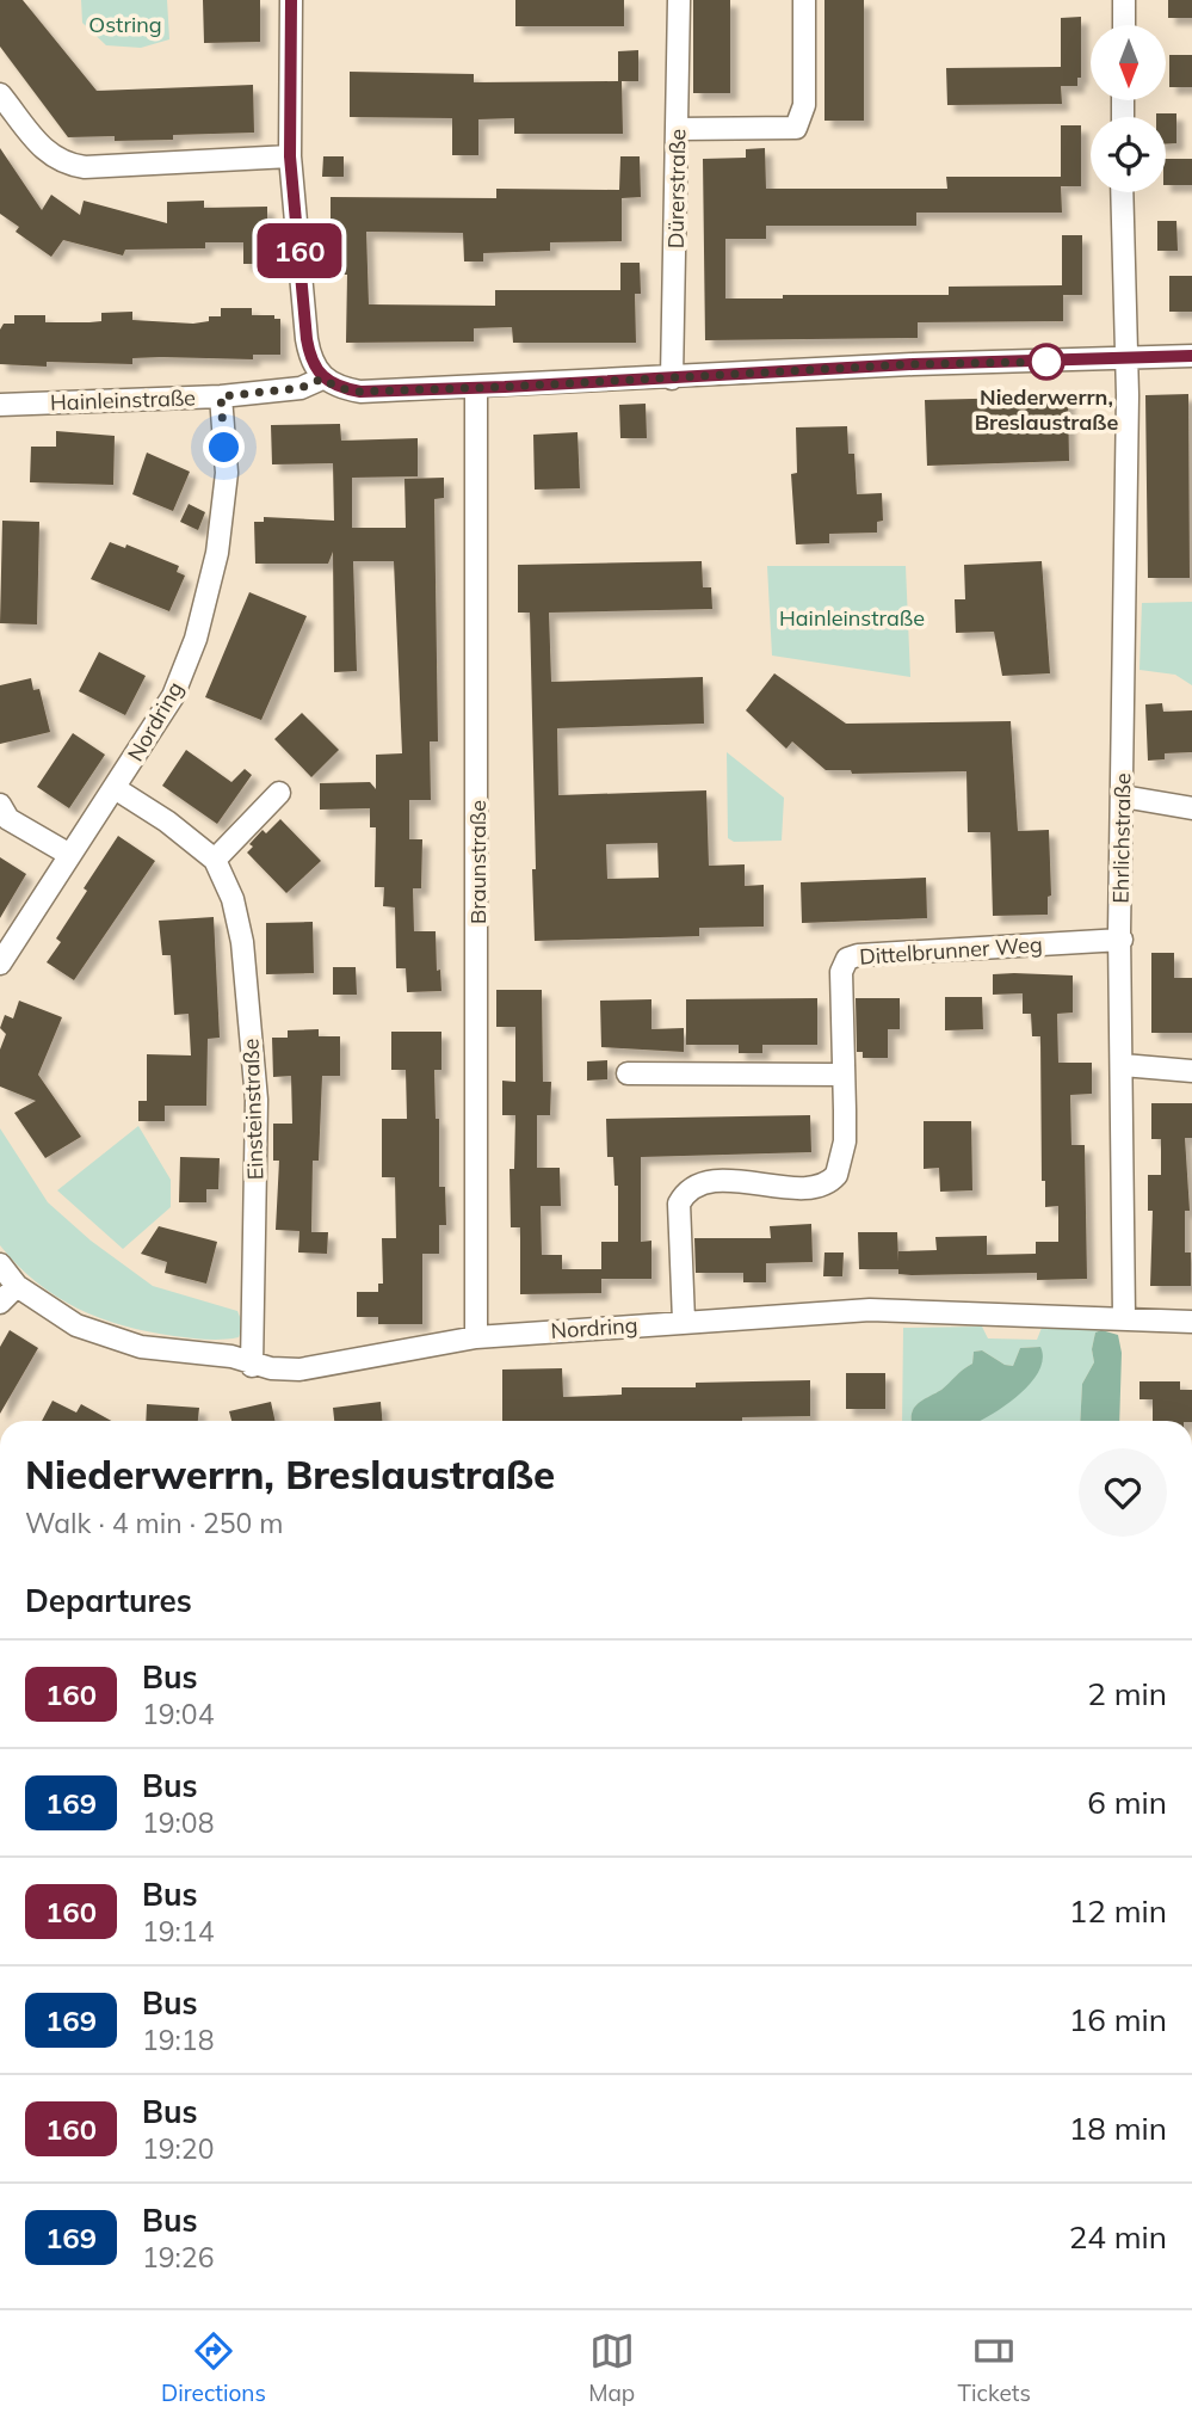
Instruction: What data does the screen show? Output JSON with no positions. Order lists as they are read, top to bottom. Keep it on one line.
{"streets":{"street":["Dürerstraße","Hainleinstraße","Nordring","Ehrlichstraße","Braunstraße","Dittelbrunner Weg","Einsteinstraße"]},"crossings":[["Hainleinstraße","Nordring"],["Nordring","Ehrlichstraße"],["Nordring","Braunstraße"],["Nordring","Dittelbrunner Weg"],["Nordring","Einsteinstraße"],["Ehrlichstraße","Dittelbrunner Weg"]],"parks":["Ostring","Hainleinstraße"],"places":["Niederwerrn, Breslaustraße"],"lines":["bus line 160"],"north":"bottom","page":{"on_map":"160","heading":[["Niederwerrn, Breslaustraße","Walk · 4 min · 250 m"],"Departures"],"list":[{"mark":"160","name":"Bus","note":"19:04","value":"2 min"},{"mark":"169","name":"Bus","note":"19:08","value":"6 min"},{"mark":"160","name":"Bus","note":"19:14","value":"12 min"},{"mark":"169","name":"Bus","note":"19:18","value":"16 min"},{"mark":"160","name":"Bus","note":"19:20","value":"18 min"},{"mark":"169","name":"Bus","note":"19:26","value":"24 min"}],"tabs":["Directions","Map","Tickets"]}}
